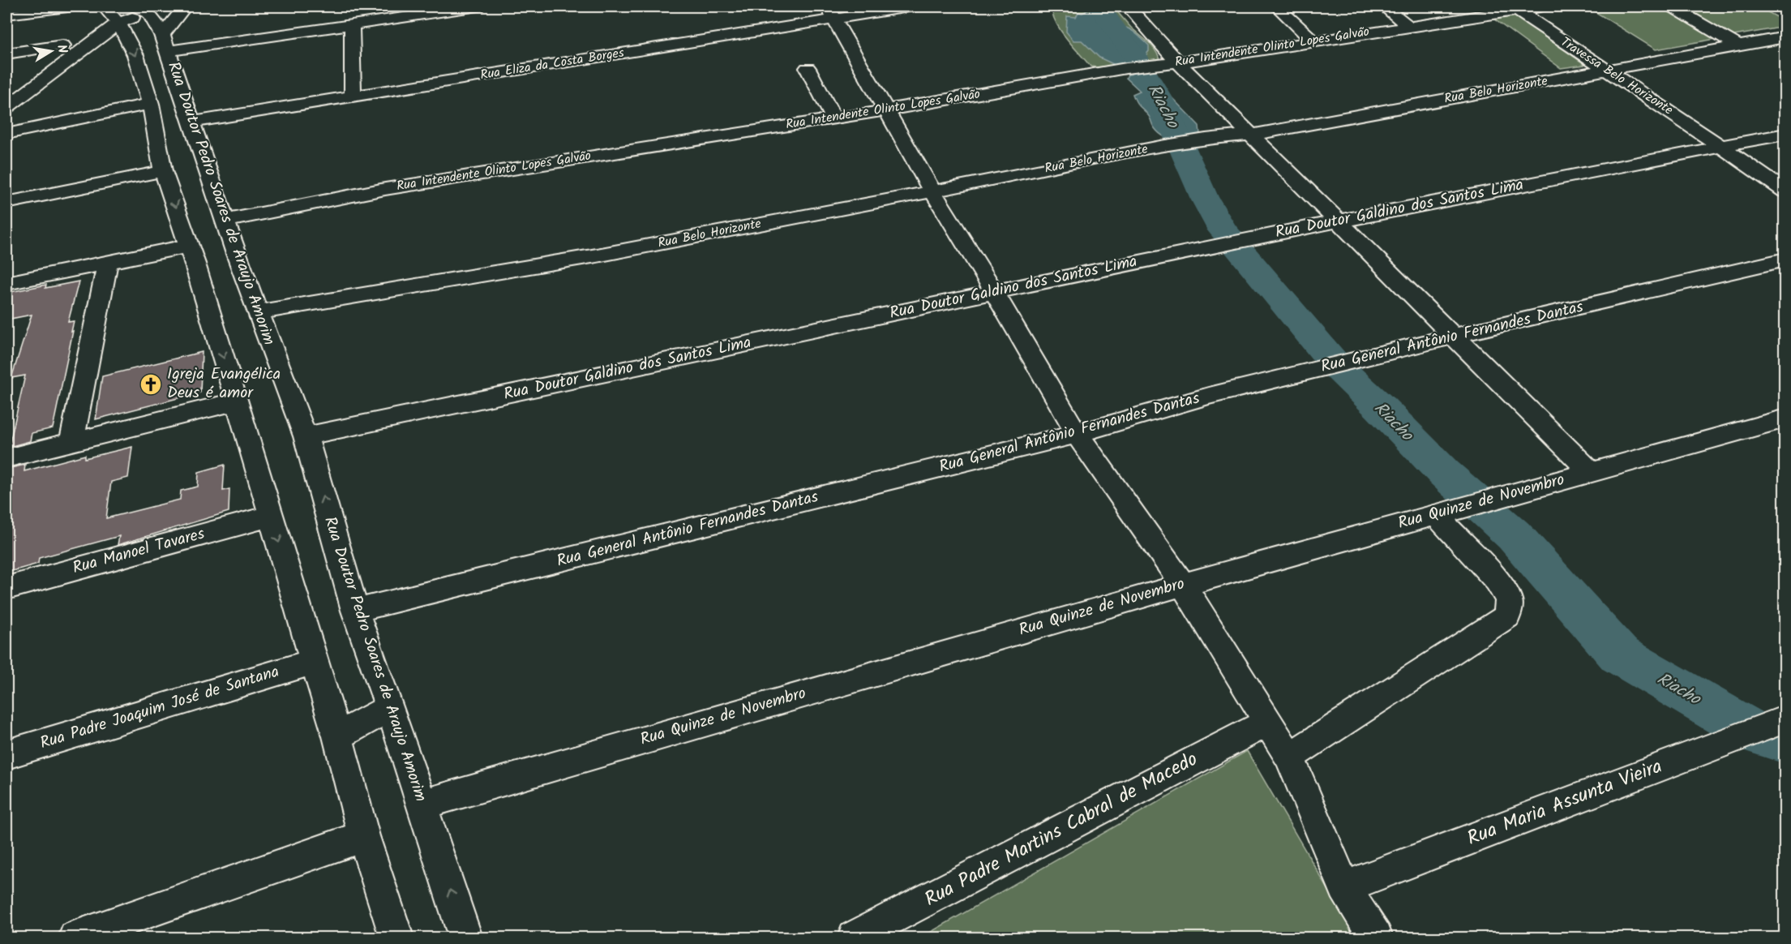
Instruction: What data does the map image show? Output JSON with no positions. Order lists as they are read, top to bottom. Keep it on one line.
{"streets":{"street":["Rua Intendente Olinto Lopes Galvão","Rua Eliza da Costa Borges","Travessa Belo Horizonte","Rua Belo Horizonte","Rua Doutor Pedro Soares de Araujo Amorim","Rua Doutor Galdino dos Santos Lima","Rua General Antônio Fernandes Dantas","Rua Quinze de Novembro","Rua Manoel Tavares","Rua Padre Joaquim José de Santana","Rua Maria Assunta Vieira","Rua Padre Martins Cabral de Macedo"]},"crossings":[["Rua Intendente Olinto Lopes Galvão","Travessa Belo Horizonte"],["Rua Intendente Olinto Lopes Galvão","Rua Doutor Pedro Soares de Araujo Amorim"],["Rua Eliza da Costa Borges","Rua Doutor Pedro Soares de Araujo Amorim"],["Travessa Belo Horizonte","Rua Belo Horizonte"],["Travessa Belo Horizonte","Rua Doutor Galdino dos Santos Lima"],["Rua Belo Horizonte","Rua Doutor Pedro Soares de Araujo Amorim"],["Rua Doutor Pedro Soares de Araujo Amorim","Rua Doutor Galdino dos Santos Lima"],["Rua Doutor Pedro Soares de Araujo Amorim","Rua General Antônio Fernandes Dantas"],["Rua Doutor Pedro Soares de Araujo Amorim","Rua Quinze de Novembro"],["Rua Doutor Pedro Soares de Araujo Amorim","Rua Manoel Tavares"],["Rua Doutor Pedro Soares de Araujo Amorim","Rua Padre Joaquim José de Santana"]],"water":["Riacho"],"places":{"church":["Igreja Evangélica Deus é amor"]},"north":"right"}
